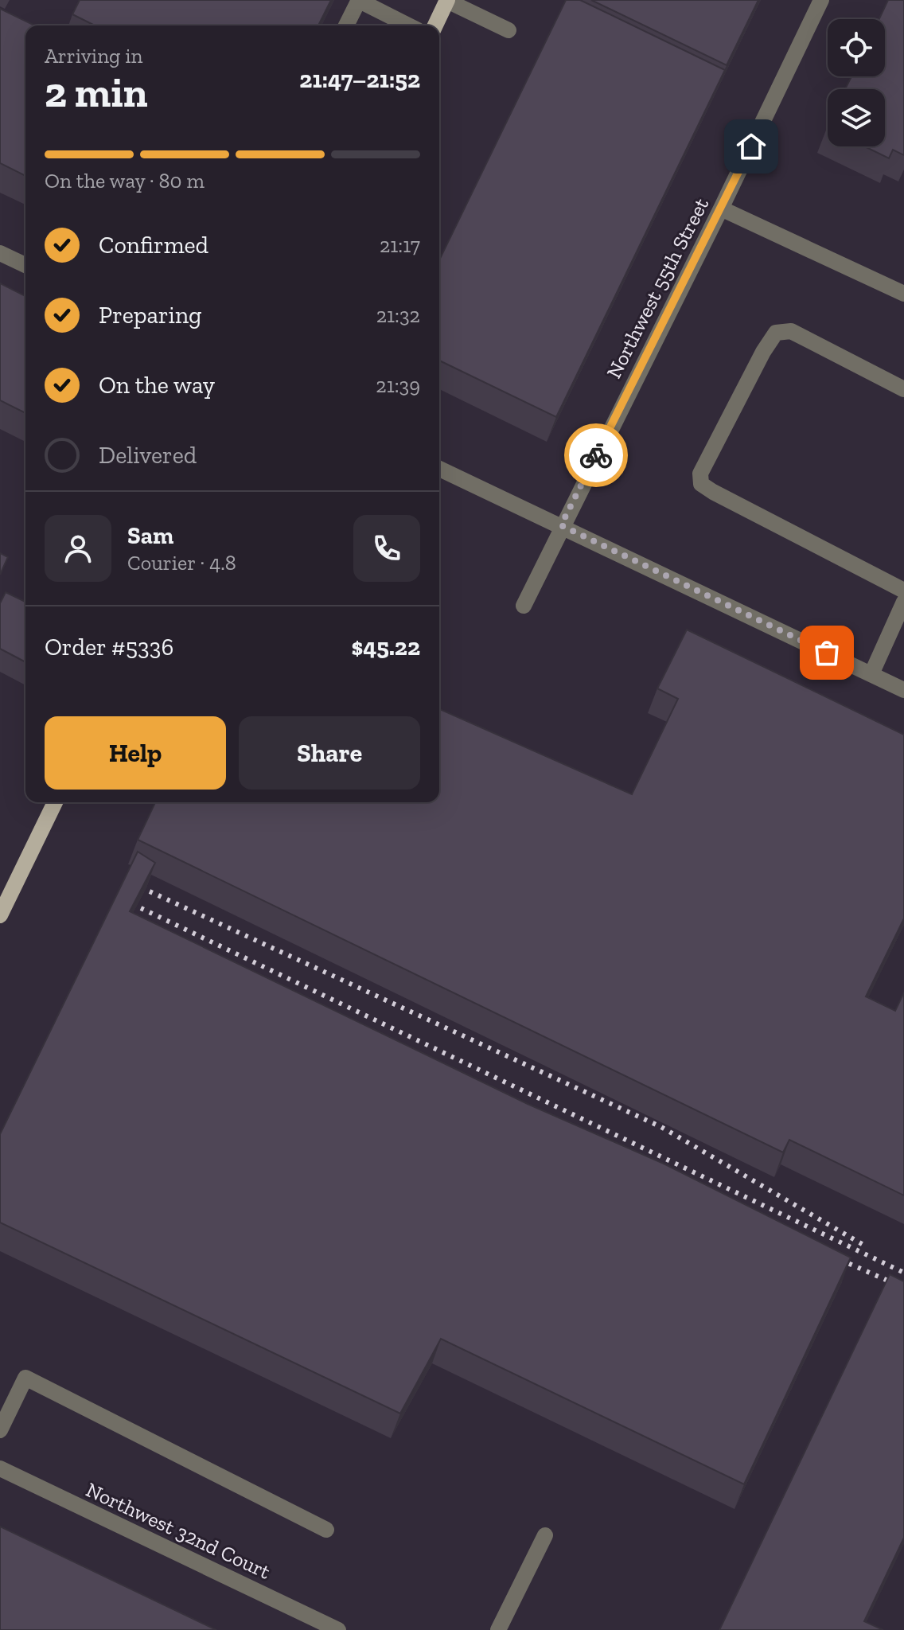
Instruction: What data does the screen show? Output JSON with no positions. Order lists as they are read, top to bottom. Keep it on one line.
{"streets":{"street":["Northwest 55th Street","Northwest 32nd Court"]},"page":{"heading":["2 min","Arriving in","21:47–21:52"],"panel":["Sam","Courier · 4.8","Order #5336","$45.22"],"bar":"On the way · 80 m","list":[["Confirmed","21:17"],["Preparing","21:32"],["On the way","21:39"],"Delivered"],"buttons":["Help","Share"]}}
